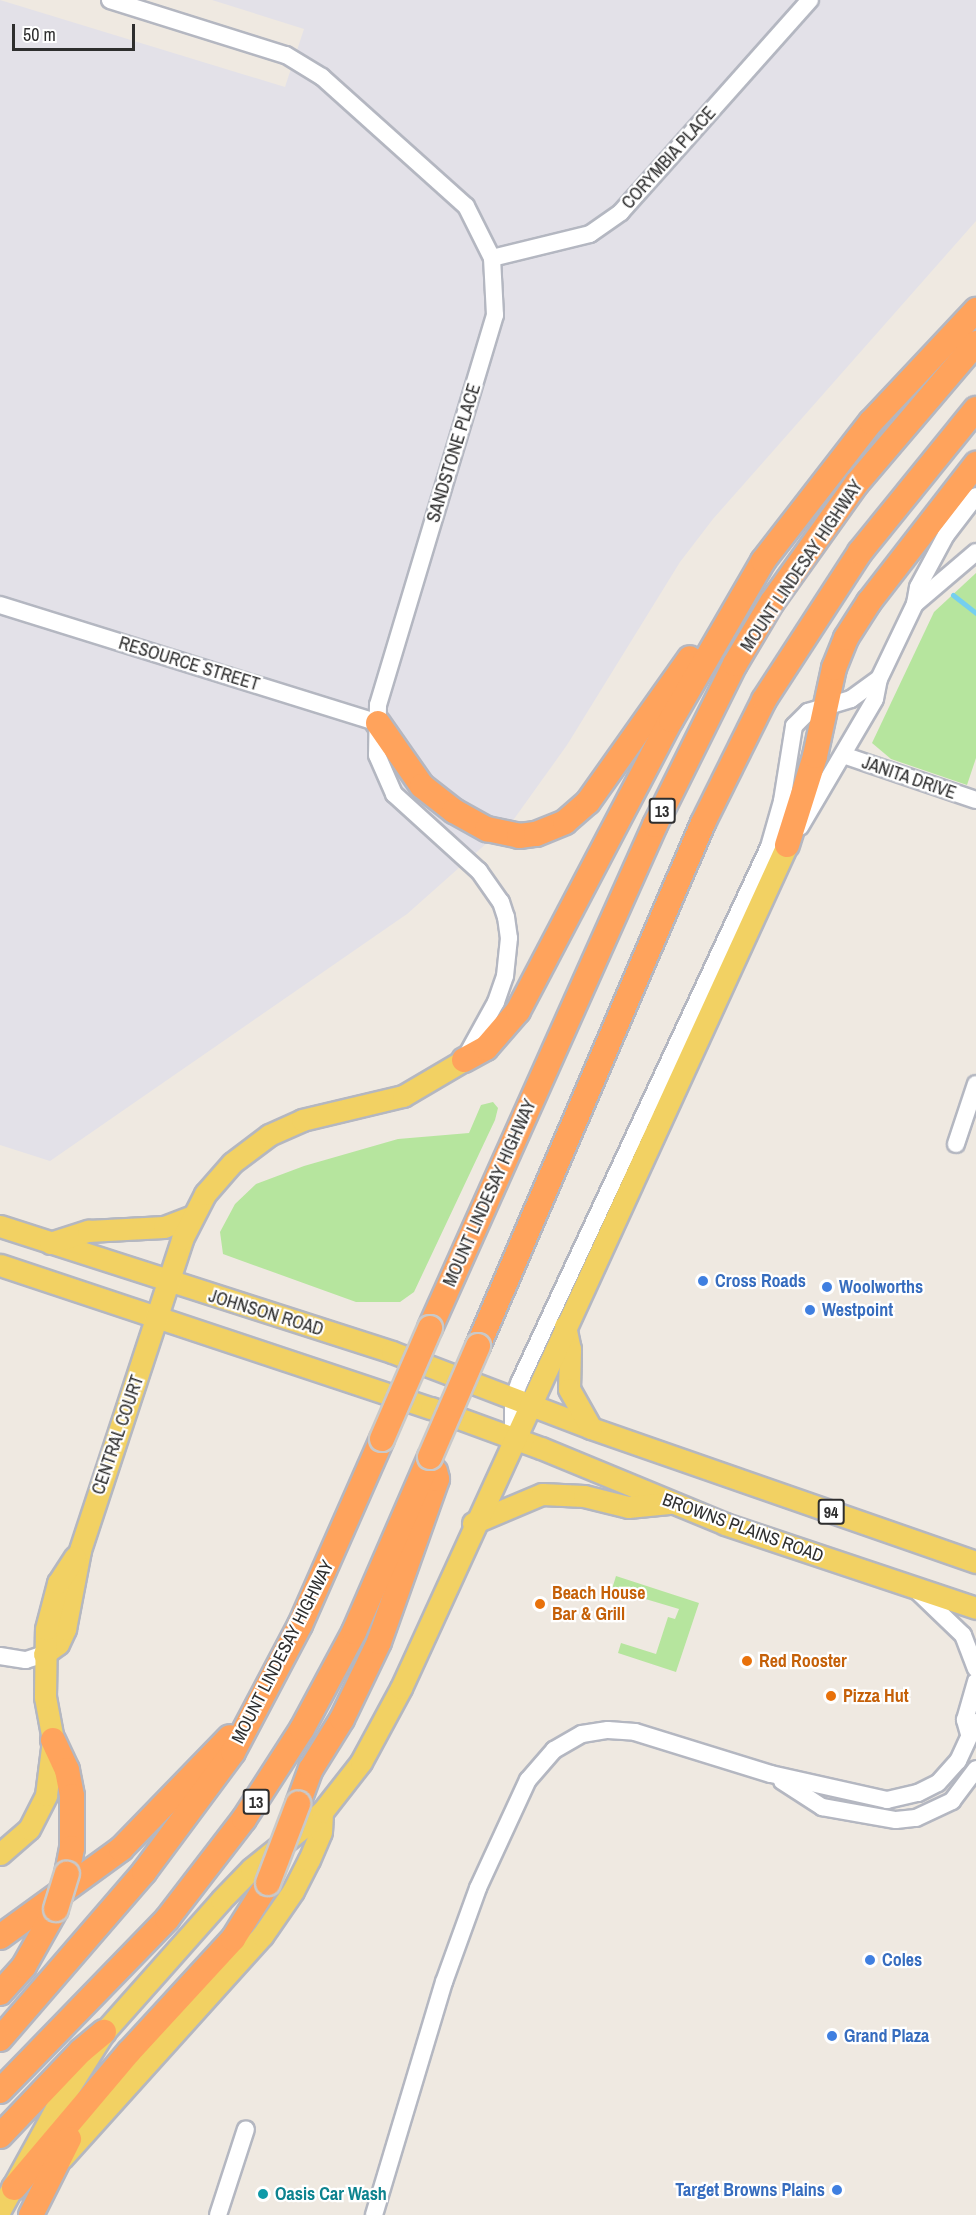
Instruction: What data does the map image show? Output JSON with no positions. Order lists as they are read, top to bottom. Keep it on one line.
{"streets":{"highway":["MOUNT LINDESAY HIGHWAY","13"],"main road":["JOHNSON ROAD","CENTRAL COURT","94","BROWNS PLAINS ROAD"],"street":["CORYMBIA PLACE","SANDSTONE PLACE","RESOURCE STREET","JANITA DRIVE"]},"crossings":[["CORYMBIA PLACE","SANDSTONE PLACE"],["SANDSTONE PLACE","RESOURCE STREET"],["JOHNSON ROAD","94"]],"places":["Cross Roads","Woolworths","Westpoint","Beach House Bar & Grill","Red Rooster","Pizza Hut","Coles","Grand Plaza","Target Browns Plains","Oasis Car Wash"],"scale_bar":"50 m"}
